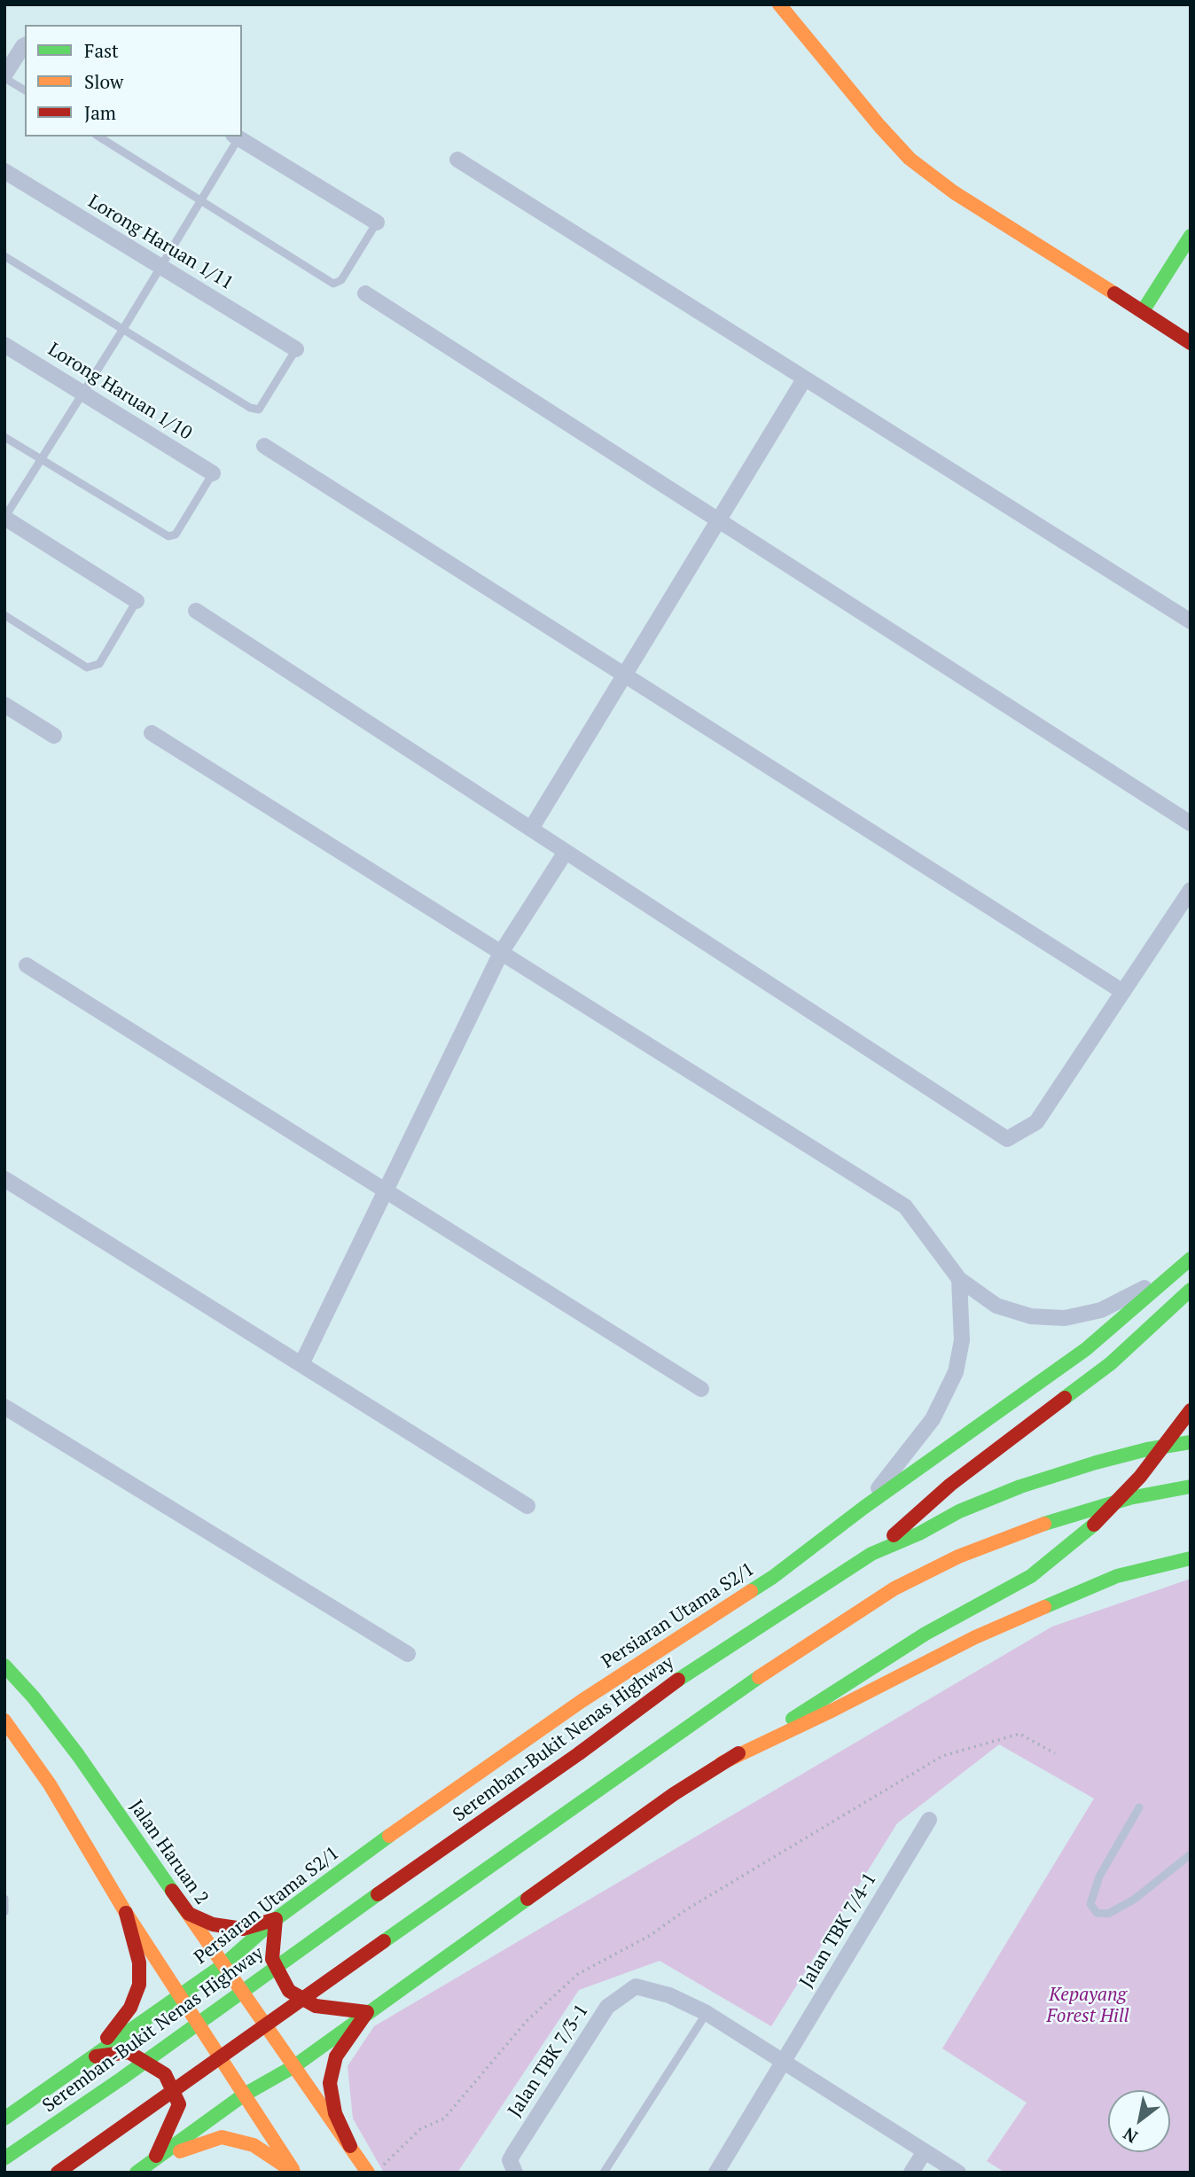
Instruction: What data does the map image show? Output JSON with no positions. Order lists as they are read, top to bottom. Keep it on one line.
{"streets":{"main road":["Persiaran Utama S2/1","Seremban-Bukit Nenas Highway","Jalan Haruan 2"],"street":["Lorong Haruan 1/11","Lorong Haruan 1/10","Jalan TBK 7/4-1","Jalan TBK 7/3-1"]},"crossings":[["Persiaran Utama S2/1","Jalan Haruan 2"]],"parks":["Kepayang Forest Hill"],"legend":["Fast","Slow","Jam"],"north":"bottom left"}
